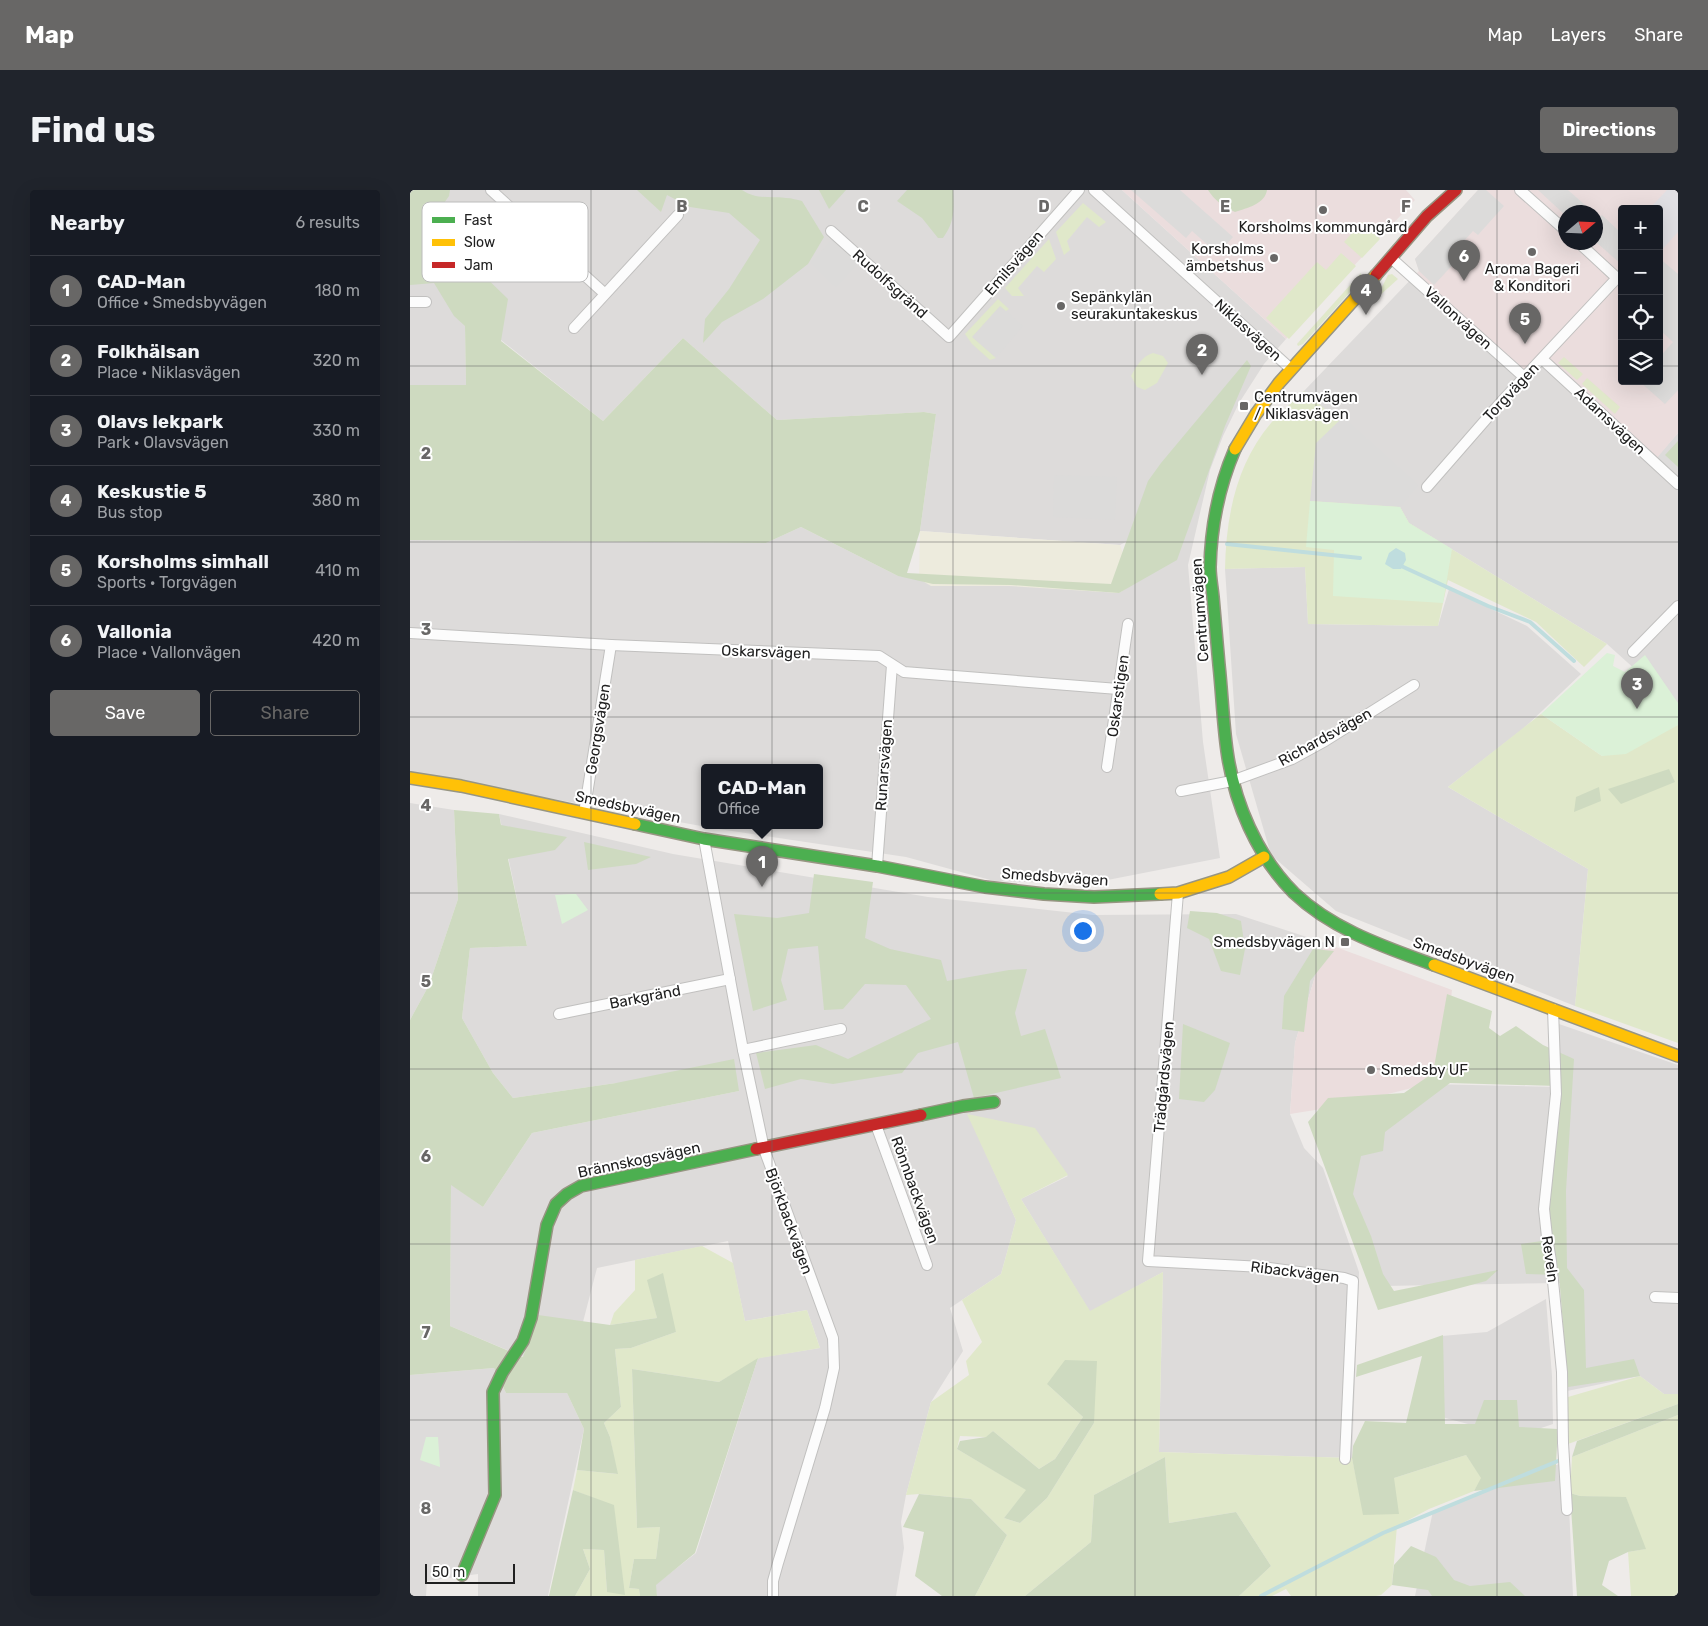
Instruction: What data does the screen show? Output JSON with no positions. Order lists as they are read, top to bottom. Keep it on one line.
{"streets":{"main road":["Centrumvägen","Smedsbyvägen","Brännskogsvägen","Rönnbackvägen"],"street":["Emilsvägen","Rudolfsgränd","Vallonvägen","Niklasvägen","Torgvägen","Adamsvägen","Oskarsvägen","Oskarstigen","Georgsvägen","Richardsvägen","Runarsvägen","Barkgränd","Trädgårdsvägen","Björkbackvägen","Reveln","Ribackvägen"]},"crossings":[["Emilsvägen","Rudolfsgränd"],["Vallonvägen","Torgvägen"],["Vallonvägen","Centrumvägen"],["Niklasvägen","Centrumvägen"],["Torgvägen","Adamsvägen"],["Centrumvägen","Richardsvägen"],["Centrumvägen","Smedsbyvägen"],["Oskarsvägen","Oskarstigen"],["Oskarsvägen","Georgsvägen"],["Oskarsvägen","Runarsvägen"],["Georgsvägen","Smedsbyvägen"],["Runarsvägen","Smedsbyvägen"],["Smedsbyvägen","Trädgårdsvägen"],["Smedsbyvägen","Björkbackvägen"],["Smedsbyvägen","Reveln"],["Barkgränd","Björkbackvägen"],["Trädgårdsvägen","Ribackvägen"],["Brännskogsvägen","Rönnbackvägen"],["Brännskogsvägen","Björkbackvägen"],["Rönnbackvägen","Björkbackvägen"]],"places":{"other":["Korsholms kommungård","Aroma Bageri & Konditori","Korsholms ämbetshus","Sepänkylän seurakuntakeskus","Smedsby UF"],"transit":["Centrumvägen / Niklasvägen","Smedsbyvägen N"]},"legend":["Fast","Slow","Jam"],"scale_bar":"50 m","north":"right","page":{"header":"Map","nav":["Map","Layers","Share"],"buttons":["Directions",["Save","Share"]],"title":"Find us","heading":["Nearby","6 results"],"map_buttons":["+","−"],"pins":["6","4","5","2","3","1"],"list":[{"mark":"1","name":"CAD-Man","note":"Office · Smedsbyvägen","value":"180 m"},{"mark":"2","name":"Folkhälsan","note":"Place · Niklasvägen","value":"320 m"},{"mark":"3","name":"Olavs lekpark","note":"Park · Olavsvägen","value":"330 m"},{"mark":"4","name":"Keskustie 5","note":"Bus stop","value":"380 m"},{"mark":"5","name":"Korsholms simhall","note":"Sports · Torgvägen","value":"410 m"},{"mark":"6","name":"Vallonia","note":"Place · Vallonvägen","value":"420 m"}],"popup":["CAD-Man","Office"],"scale":"50 m"},"grid":{"columns":["B","C","D","E","F"],"rows":["2","3","4","5","6","7","8"]}}
